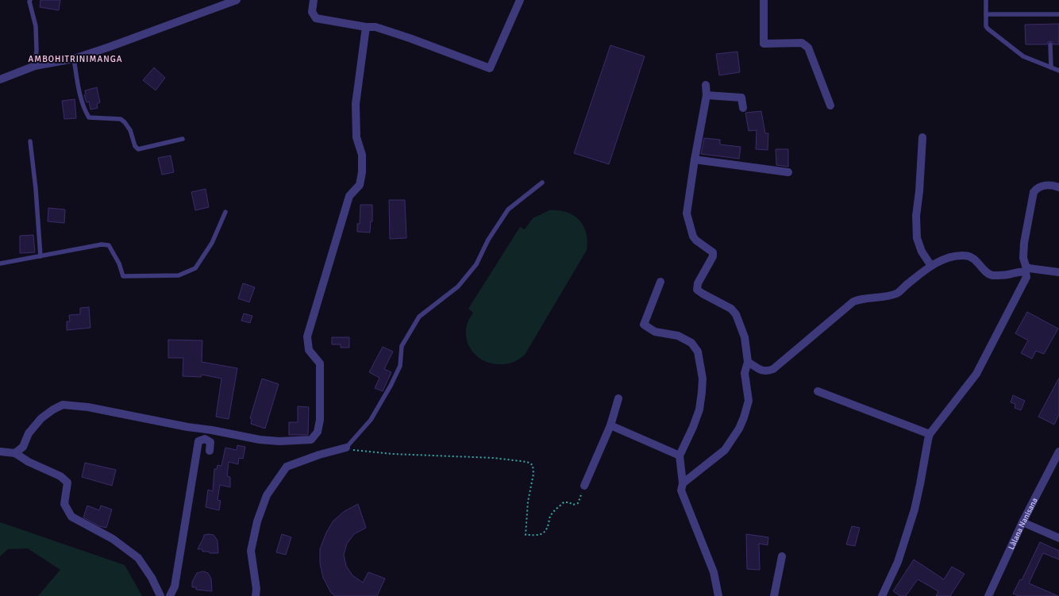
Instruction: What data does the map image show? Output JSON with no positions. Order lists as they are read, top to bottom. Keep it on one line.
{"streets":{"street":["Làlana Nanisana"]},"districts":["AMBOHITRINIMANGA"]}
